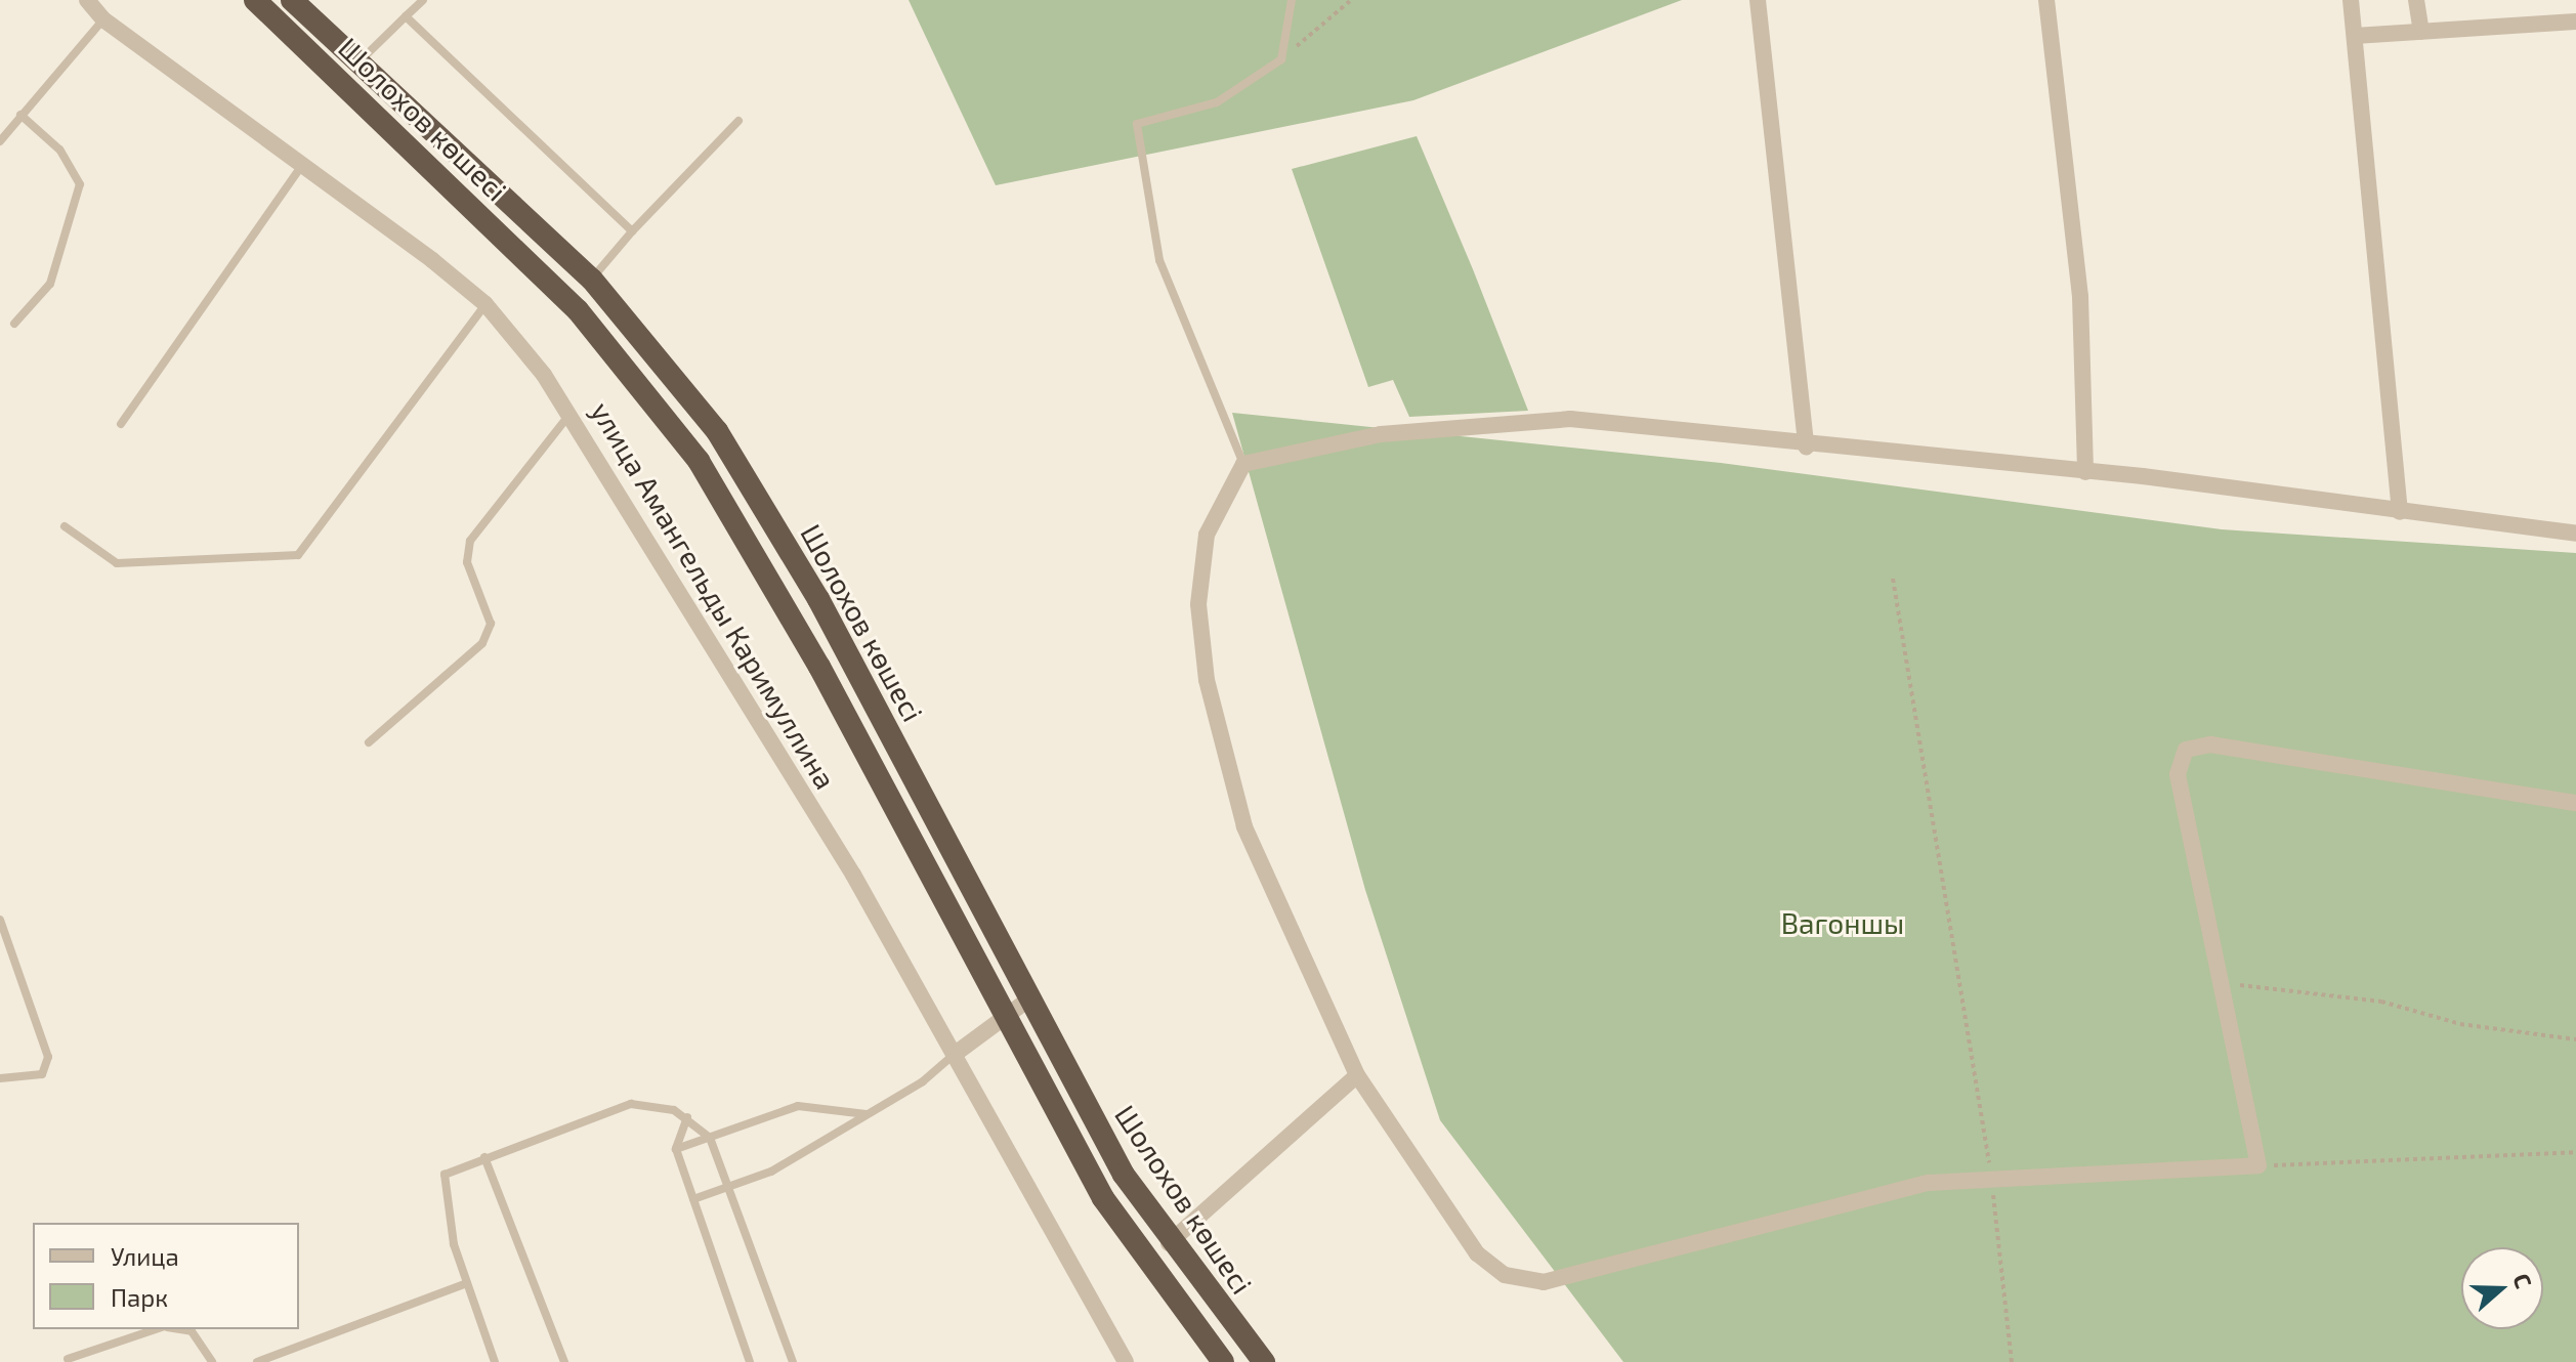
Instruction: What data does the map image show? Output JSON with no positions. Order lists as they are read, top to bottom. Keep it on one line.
{"streets":{"highway":["Шолохов көшесі"],"street":["улица Амангельды Каримуллина"]},"parks":["Вагоншы"],"legend":["Улица","Парк"],"north":"right"}
